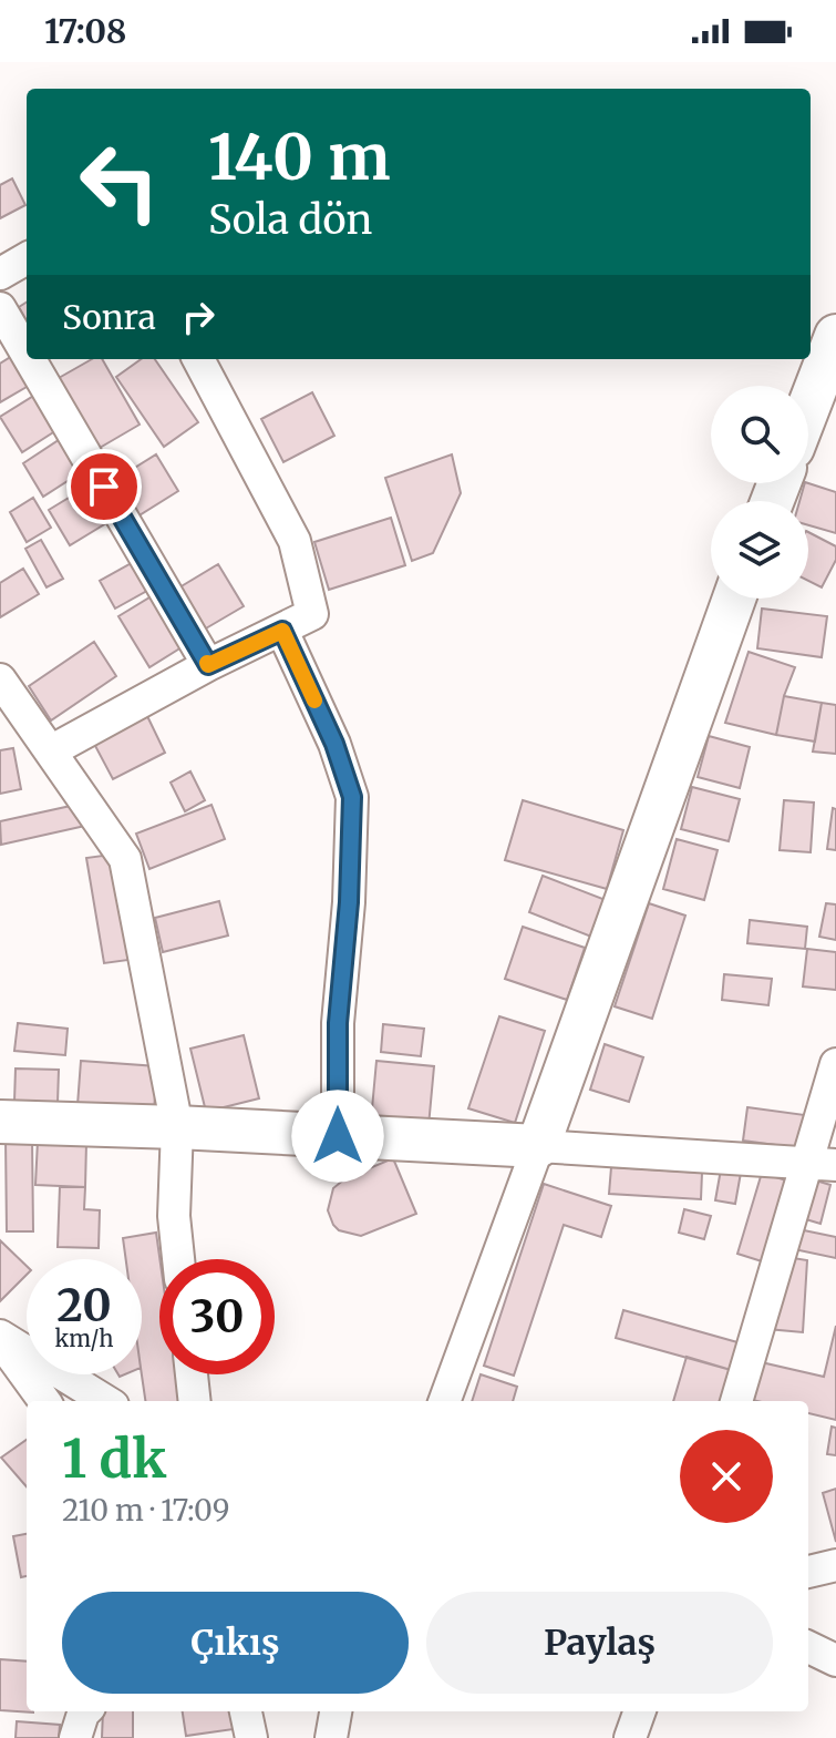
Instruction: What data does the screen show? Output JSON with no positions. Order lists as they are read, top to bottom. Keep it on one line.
{"page":{"status":"17:08","turn":["140 m","Sola dön"],"then":"Sonra","speed":"20 km/h","limit":"30","heading":["1 dk","210 m · 17:09"],"buttons":["Çıkış","Paylaş"]}}
